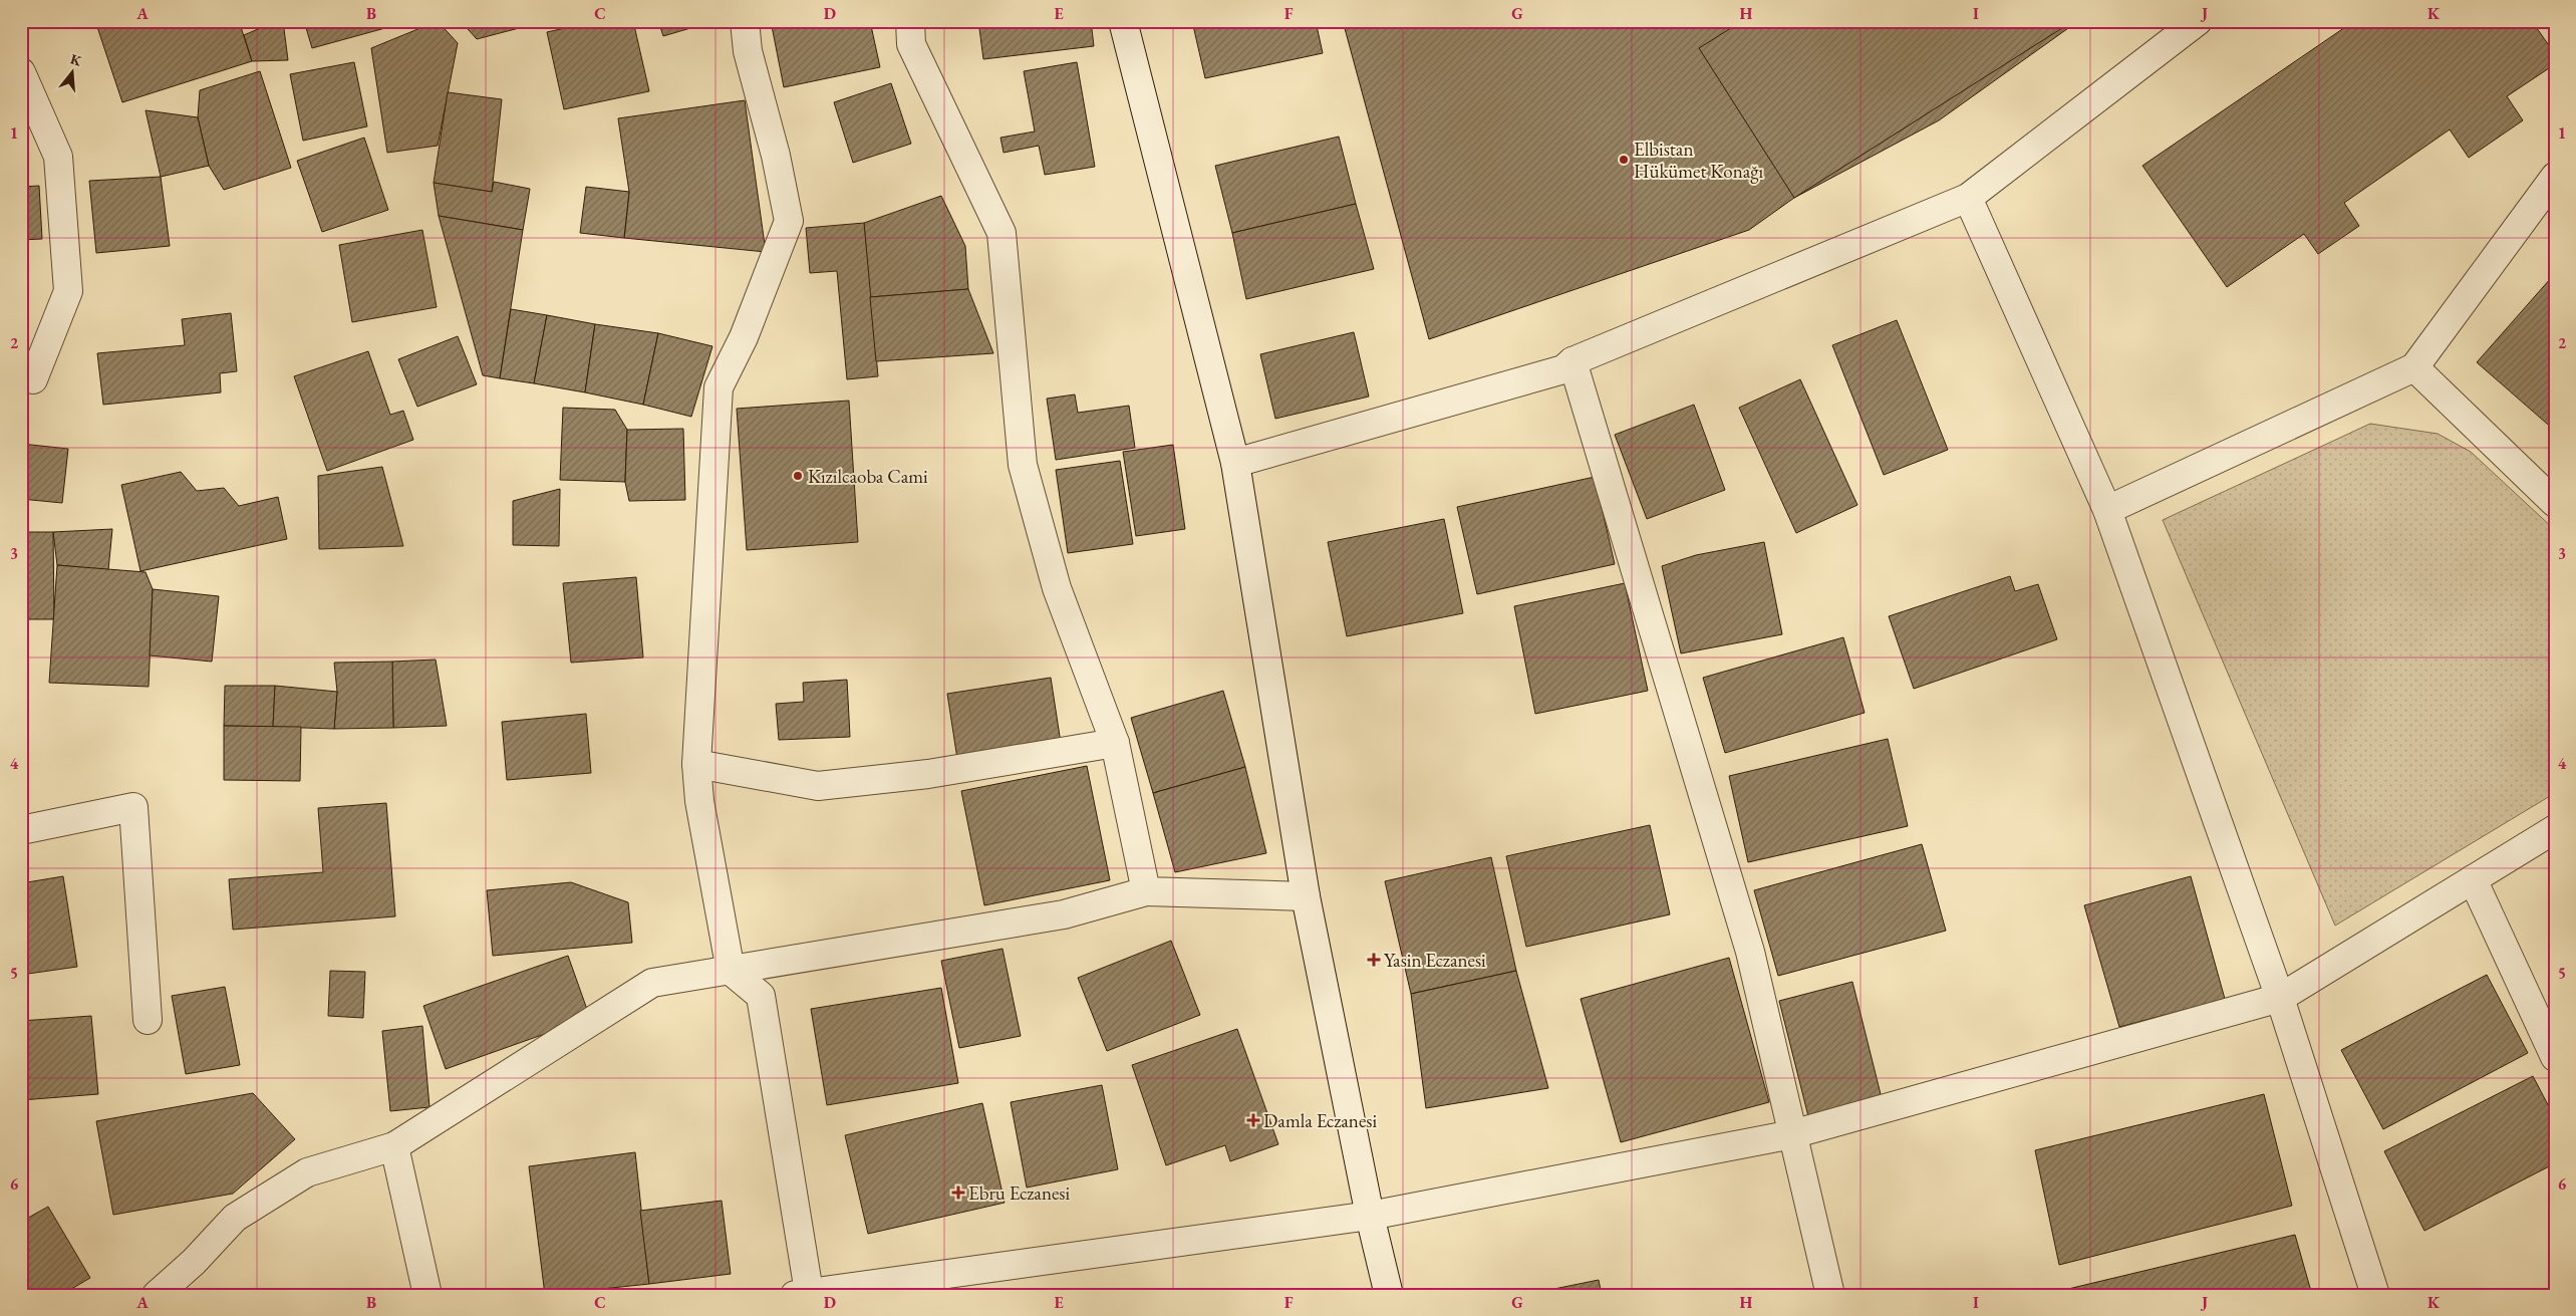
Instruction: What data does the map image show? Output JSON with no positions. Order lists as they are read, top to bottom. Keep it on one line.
{"places":{"other":["Elbistan Hükümet Konağı","Kızılcaoba Cami"],"health":["Yasin Eczanesi","Damla Eczanesi","Ebru Eczanesi"]},"north":"top","grid":{"columns":["A","B","C","D","E","F","G","H","I","J","K"],"rows":["1","2","3","4","5","6"]}}
